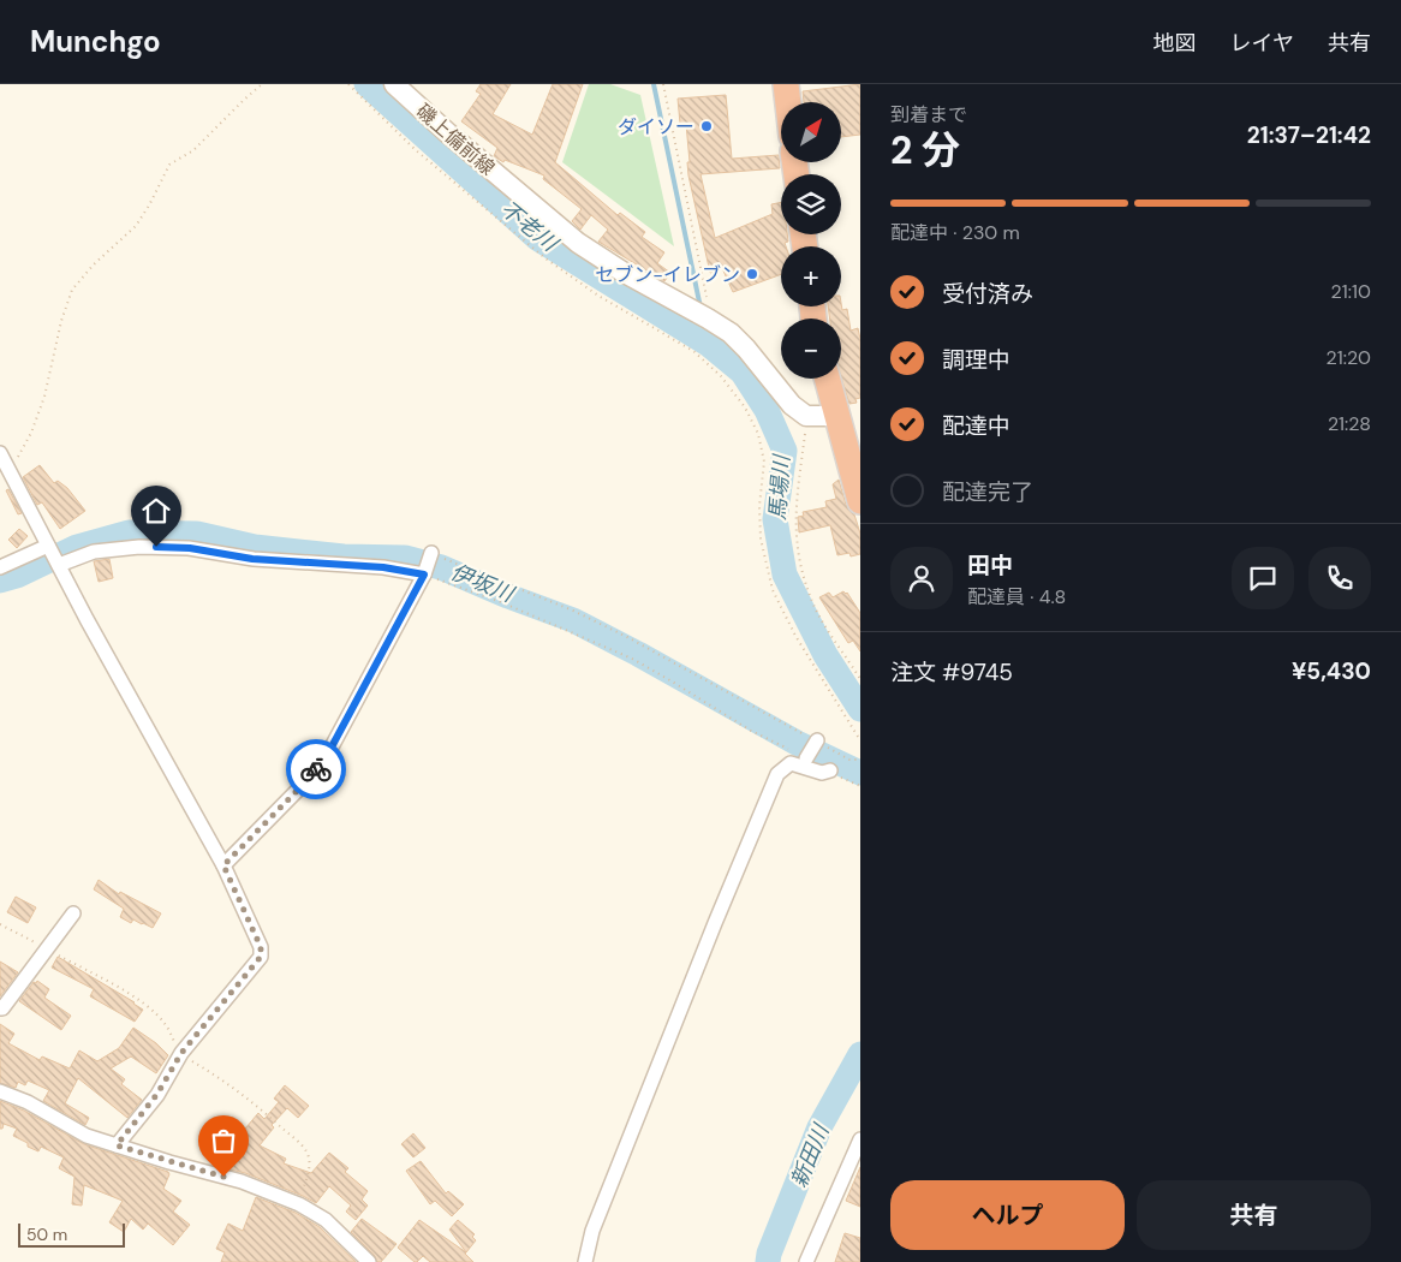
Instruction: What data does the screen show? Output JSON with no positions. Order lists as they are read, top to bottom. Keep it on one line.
{"streets":{"main road":["磯上備前線"]},"water":["不老川","馬場川","伊坂川","新田川"],"places":["ダイソー","セブン-イレブン"],"scale_bar":"50 m","north":"top right","page":{"header":"Munchgo","nav":["地図","レイヤ","共有"],"heading":["2 分","到着まで","21:37–21:42"],"panel":["田中","配達員 · 4.8","注文 #9745","¥5,430"],"map_buttons":["+","−"],"bar":"配達中 · 230 m","list":[["受付済み","21:10"],["調理中","21:20"],["配達中","21:28"],"配達完了"],"buttons":["ヘルプ","共有"],"scale":"50 m"}}
